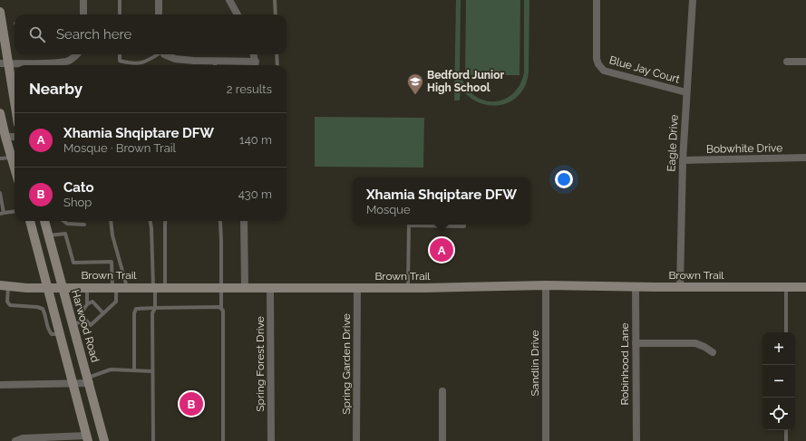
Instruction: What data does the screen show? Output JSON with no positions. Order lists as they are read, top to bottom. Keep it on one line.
{"streets":{"street":["Blue Jay Court","Eagle Drive","Bobwhite Drive","Brown Trail","Harwood Road","Sandlin Drive","Spring Forest Drive","Spring Garden Drive","Robinhood Lane"]},"crossings":[["Blue Jay Court","Eagle Drive"],["Eagle Drive","Bobwhite Drive"],["Eagle Drive","Brown Trail"],["Brown Trail","Harwood Road"],["Brown Trail","Sandlin Drive"],["Brown Trail","Spring Forest Drive"],["Brown Trail","Spring Garden Drive"],["Brown Trail","Robinhood Lane"]],"places":{"school or university":["Bedford Junior High School"]},"page":{"search":"Search here","heading":["Nearby","2 results"],"list":[{"mark":"A","name":"Xhamia Shqiptare DFW","note":"Mosque · Brown Trail","value":"140 m"},{"mark":"B","name":"Cato","note":"Shop","value":"430 m"}],"popup":["Xhamia Shqiptare DFW","Mosque"],"pins":["A","B"],"map_buttons":["+","−"]}}
